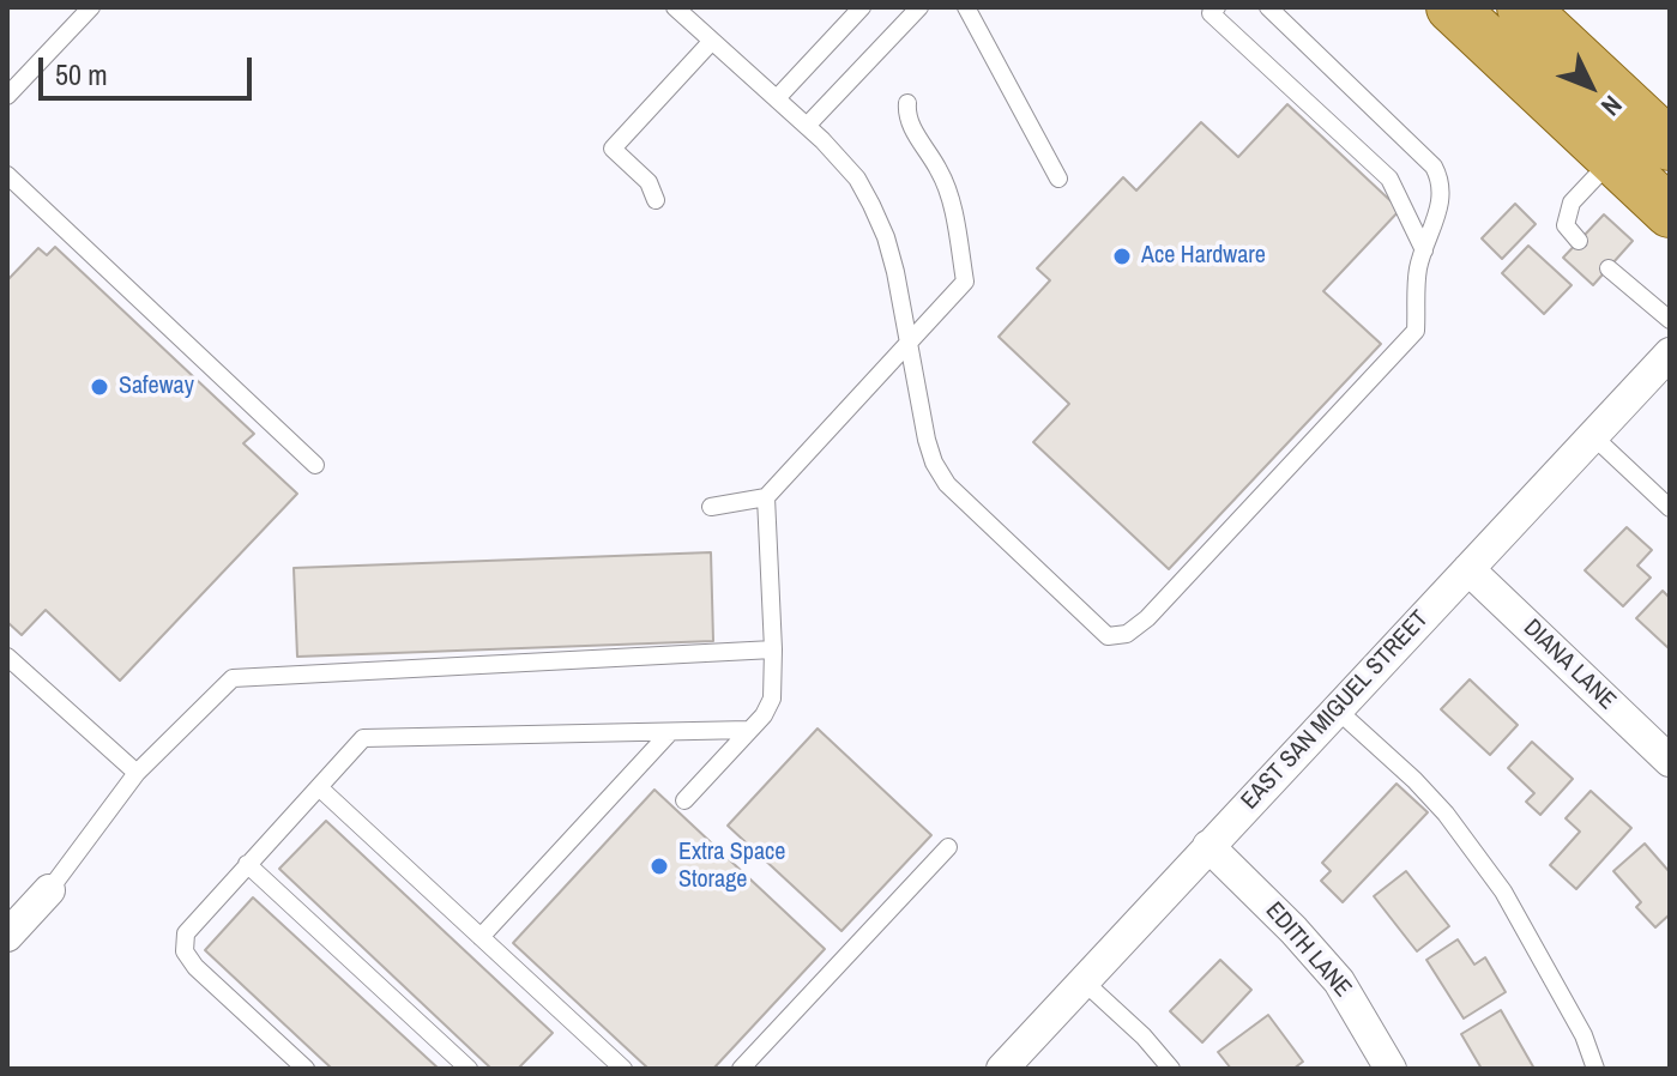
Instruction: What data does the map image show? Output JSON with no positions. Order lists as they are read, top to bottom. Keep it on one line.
{"streets":{"street":["DIANA LANE","EAST SAN MIGUEL STREET","EDITH LANE"]},"crossings":[["DIANA LANE","EAST SAN MIGUEL STREET"],["EAST SAN MIGUEL STREET","EDITH LANE"]],"places":["Ace Hardware","Safeway","Extra Space Storage"],"scale_bar":"50 m","north":"bottom right"}
